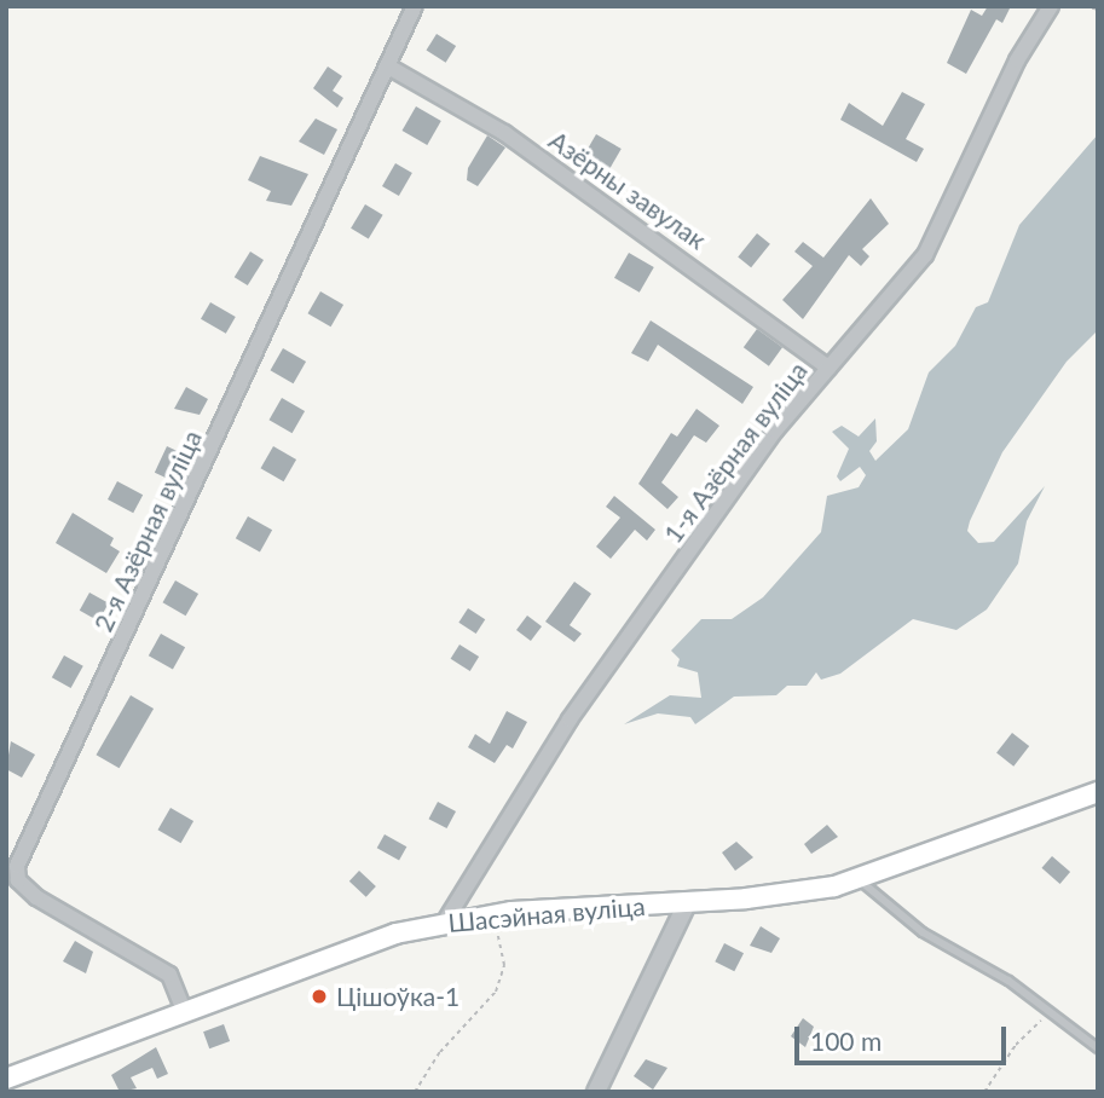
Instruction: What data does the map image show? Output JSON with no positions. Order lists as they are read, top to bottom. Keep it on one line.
{"streets":{"main road":["Шасэйная вуліца"],"street":["Азёрны завулак","1-я Азёрная вуліца","2-я Азёрная вуліца"]},"crossings":[["Азёрны завулак","1-я Азёрная вуліца"],["Азёрны завулак","2-я Азёрная вуліца"],["1-я Азёрная вуліца","Шасэйная вуліца"],["2-я Азёрная вуліца","Шасэйная вуліца"]],"places":["Цішоўка-1"],"scale_bar":"100 m"}
